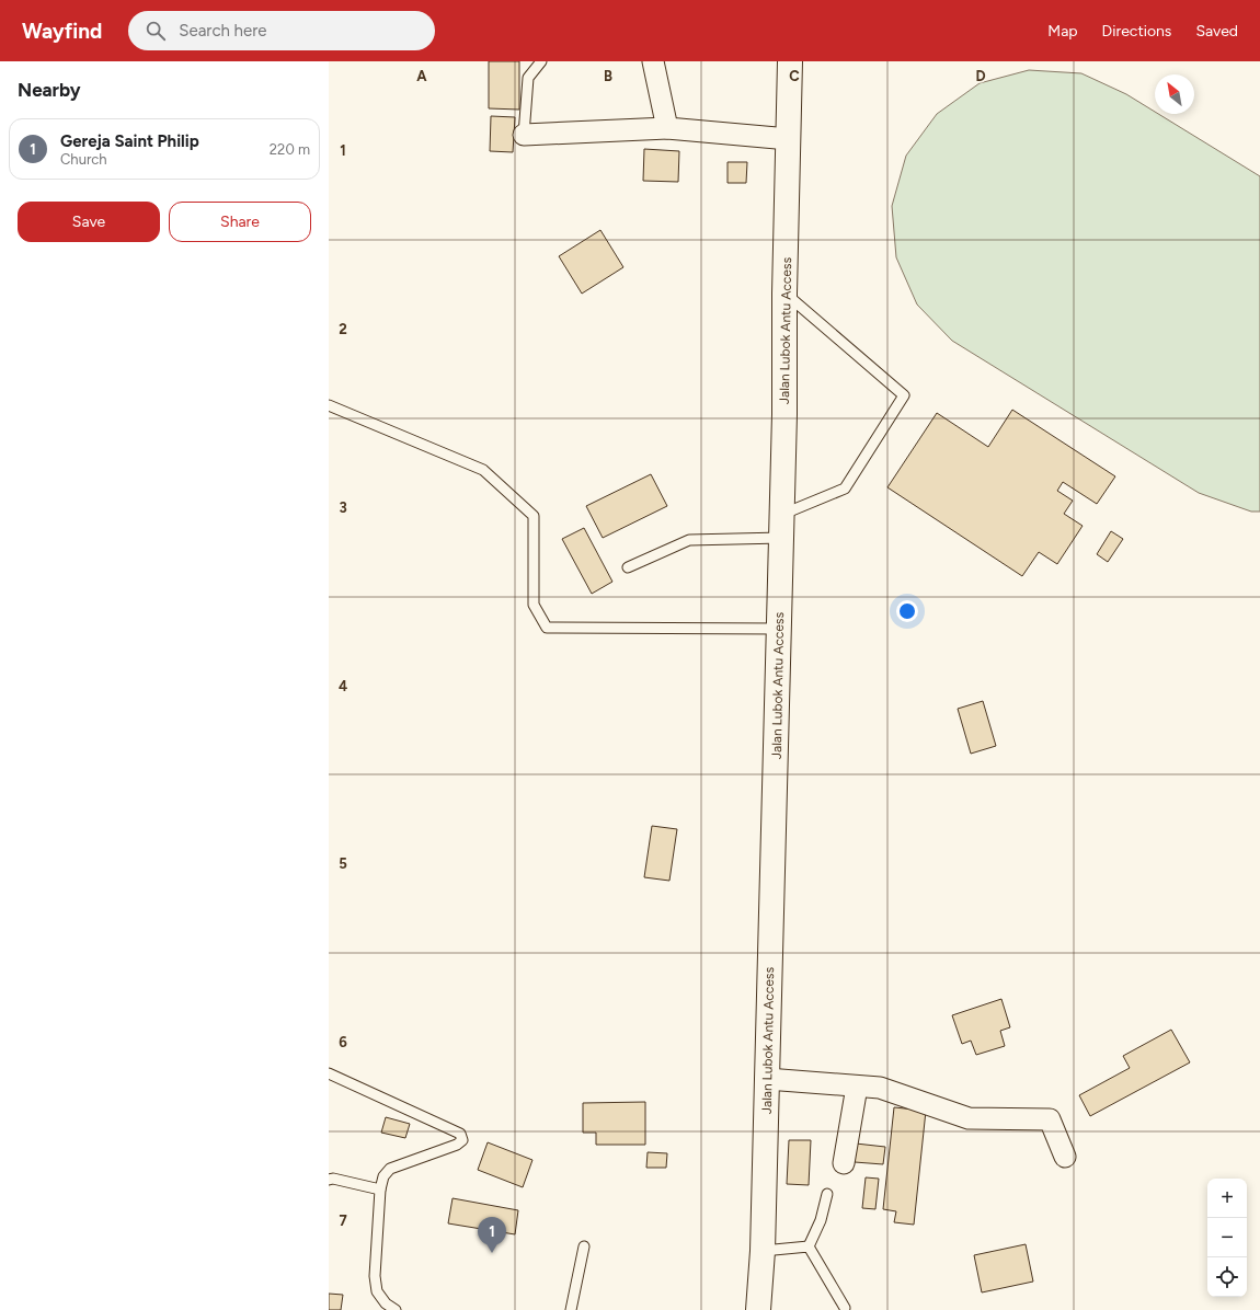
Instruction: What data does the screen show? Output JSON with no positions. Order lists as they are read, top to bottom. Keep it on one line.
{"streets":{"main road":["Jalan Lubok Antu Access"]},"north":"top left","page":{"header":"Wayfind","search":"Search here","nav":["Map","Directions","Saved"],"heading":"Nearby","list":[{"mark":"1","name":"Gereja Saint Philip","note":"Church","value":"220 m"}],"buttons":["Save","Share"],"map_buttons":["+","−"],"pins":"1"},"grid":{"columns":["A","B","C","D"],"rows":["1","2","3","4","5","6","7"]}}
